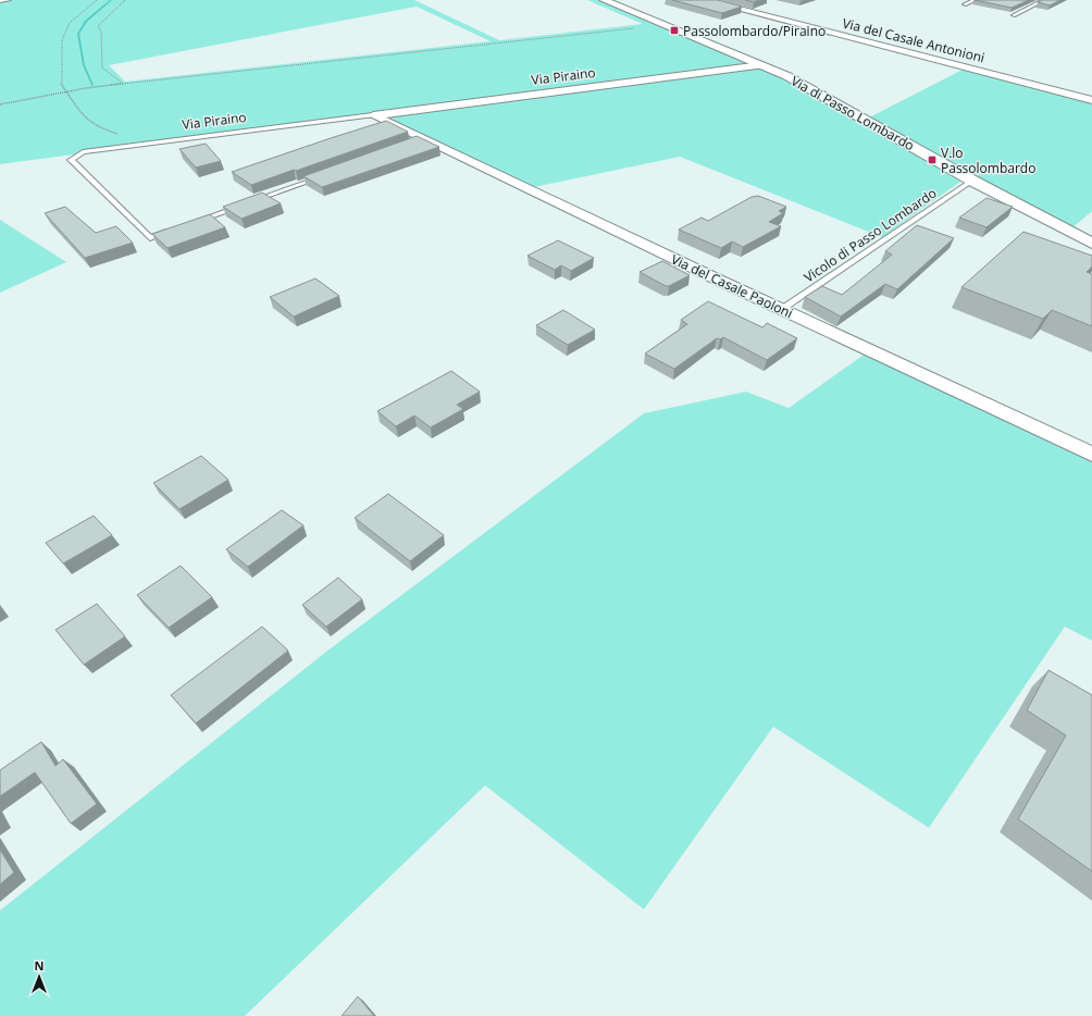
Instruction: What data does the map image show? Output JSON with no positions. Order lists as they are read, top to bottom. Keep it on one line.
{"streets":{"street":["Via del Casale Antonioni","Via Piraino","Via di Passo Lombardo","Via del Casale Paoloni"],"lane":["Vicolo di Passo Lombardo"]},"crossings":[["Via Piraino","Via di Passo Lombardo"],["Via Piraino","Via del Casale Paoloni"],["Via di Passo Lombardo","Vicolo di Passo Lombardo"],["Vicolo di Passo Lombardo","Via del Casale Paoloni"]],"places":{"transit":["Passolombardo/Piraino","V.lo Passolombardo"]},"north":"top"}
